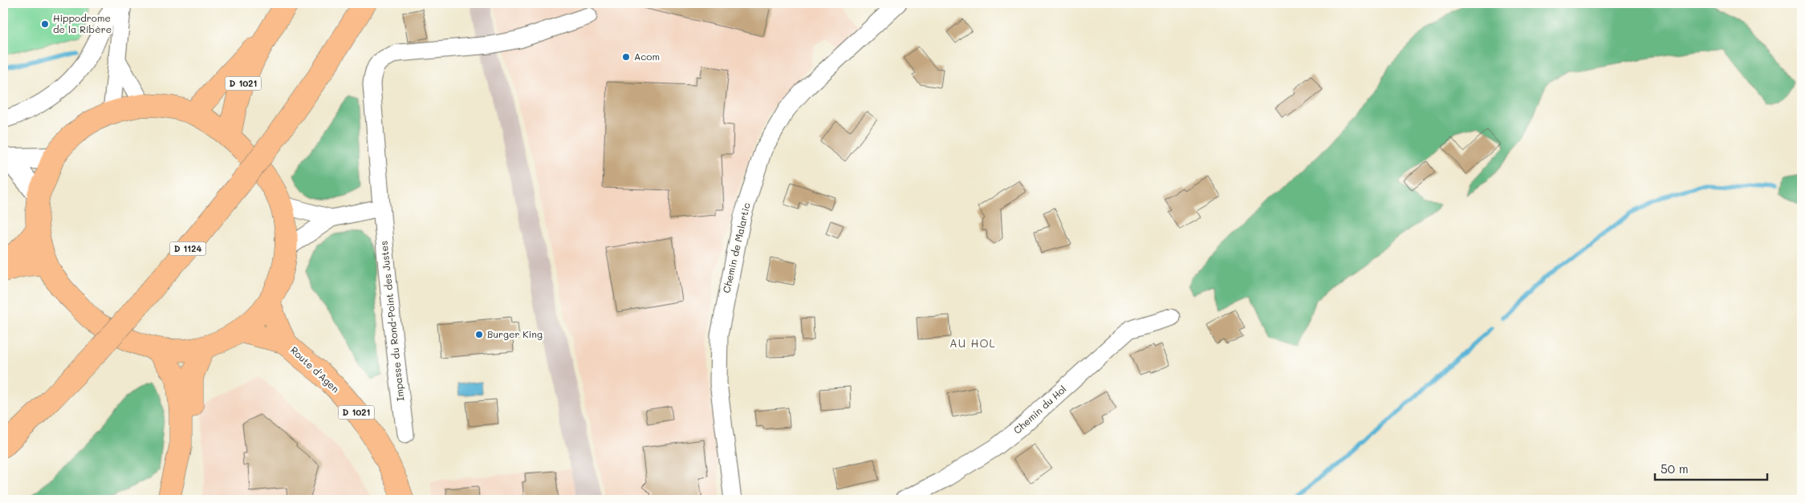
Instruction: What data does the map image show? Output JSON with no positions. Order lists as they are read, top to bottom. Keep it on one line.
{"streets":{"main road":["D 1021","D 1124","Route d'Agen"],"street":["Chemin de Malartic","Impasse du Rond-Point des Justes","Chemin du Hol"]},"districts":["AU HOL"],"places":["Hippodrome de la Ribère","Acom","Burger King"],"scale_bar":"50 m"}
